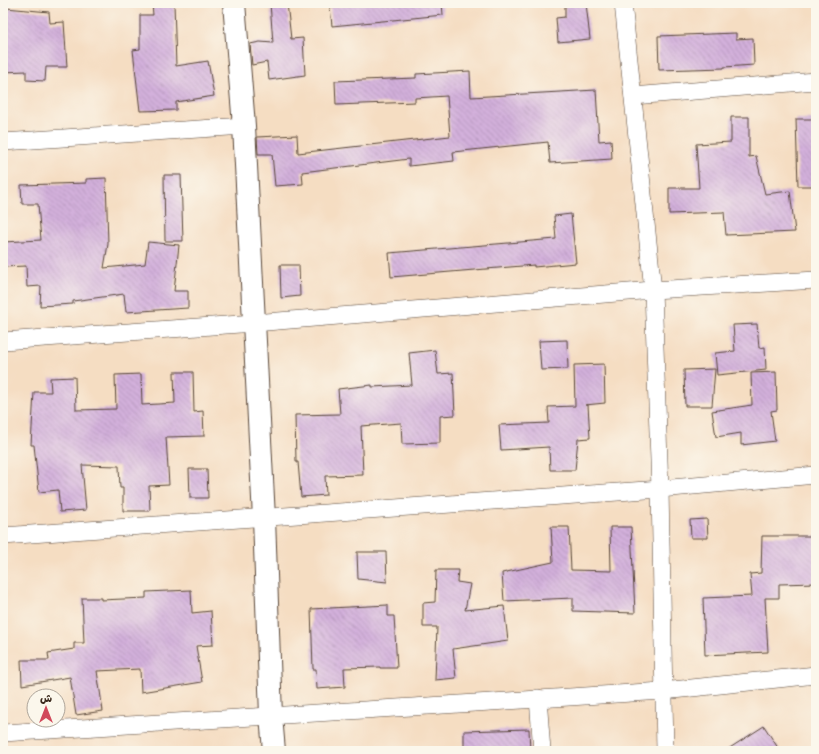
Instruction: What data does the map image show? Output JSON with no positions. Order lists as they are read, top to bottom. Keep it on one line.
{"north":"top"}
